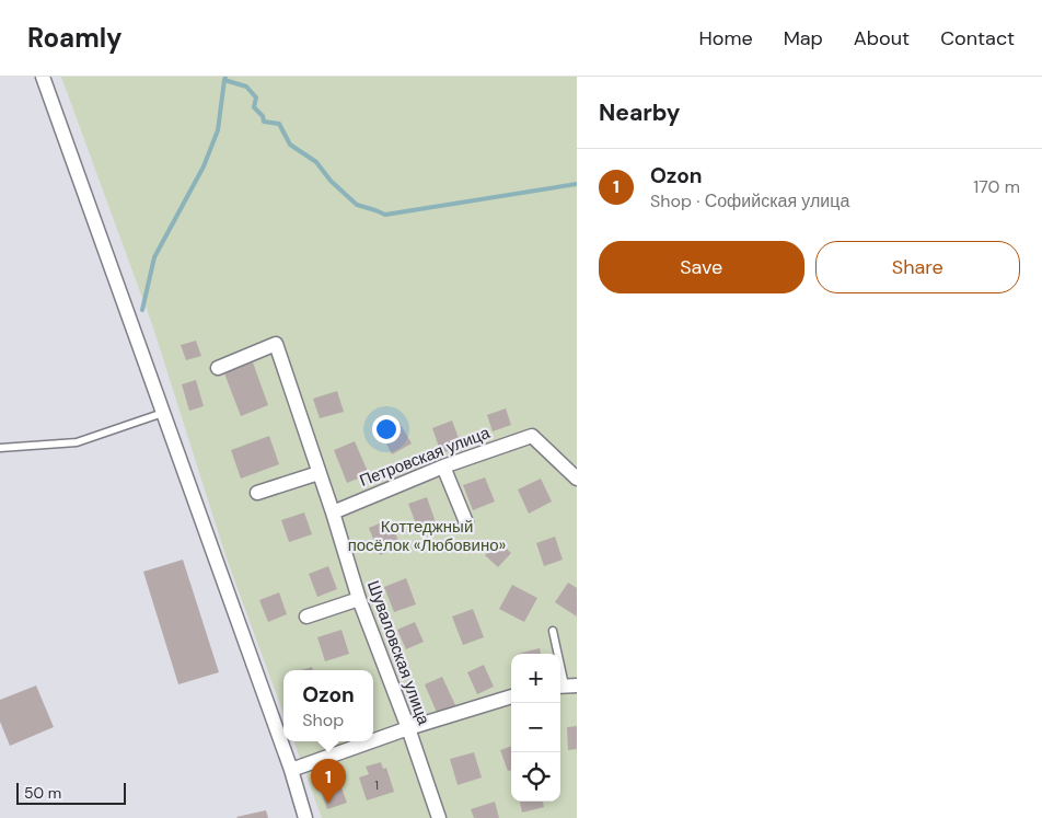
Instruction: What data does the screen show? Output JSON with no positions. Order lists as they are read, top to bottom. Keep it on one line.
{"streets":{"street":["Петровская улица","Шуваловская улица"]},"crossings":[["Петровская улица","Шуваловская улица"]],"parks":["Коттеджный посёлок «Любовино»"],"house_numbers":["1"],"scale_bar":"50 m","page":{"header":"Roamly","nav":["Home","Map","About","Contact"],"heading":"Nearby","list":[{"mark":"1","name":"Ozon","note":"Shop · Софийская улица","value":"170 m"}],"buttons":["Save","Share"],"map_buttons":["+","−"],"popup":["Ozon","Shop"],"pins":"1","scale":"50 m"}}
